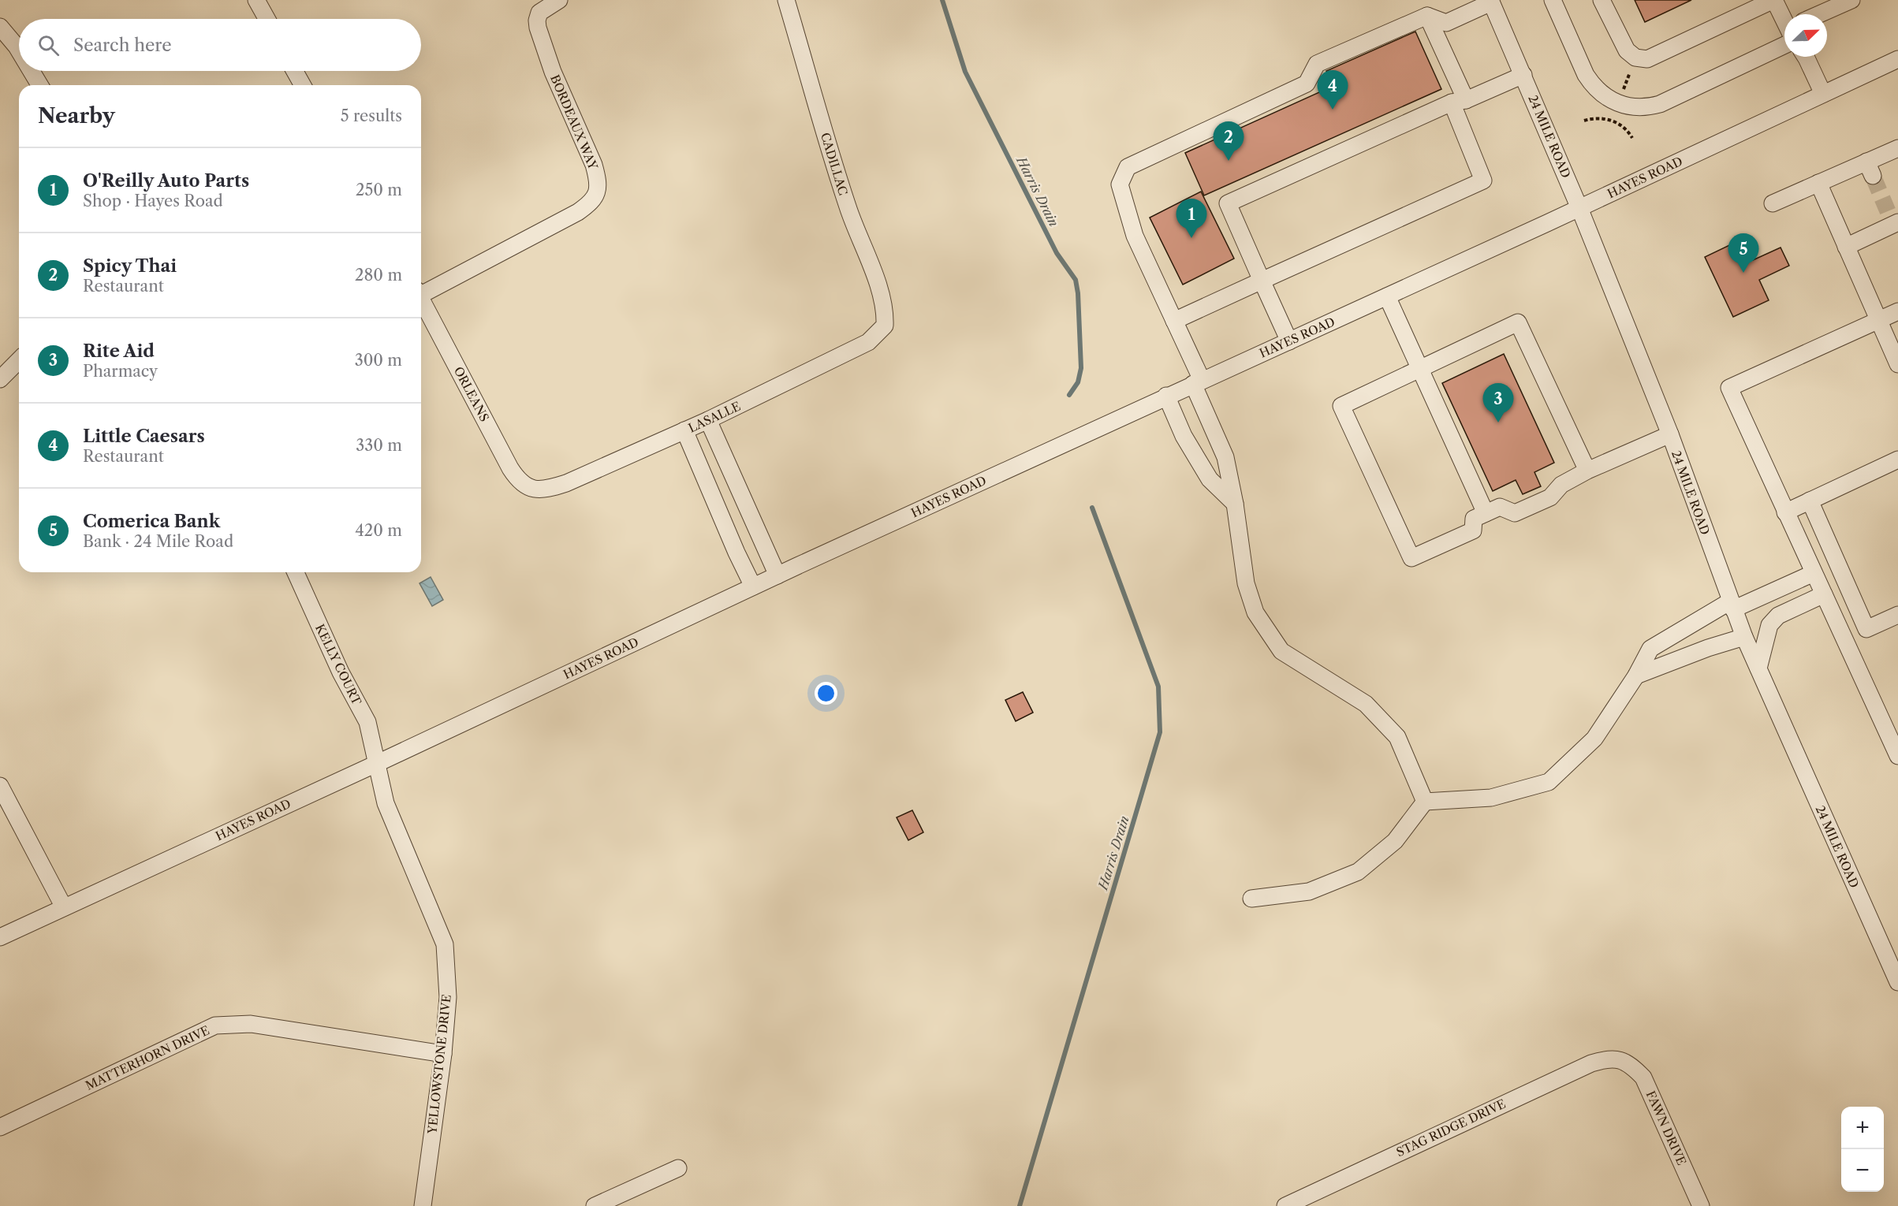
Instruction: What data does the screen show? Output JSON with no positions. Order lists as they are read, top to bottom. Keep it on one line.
{"streets":{"street":["BORDEAUX WAY","24 MILE ROAD","CADILLAC","HAYES ROAD","ORLEANS","LASALLE","KELLY COURT","MATTERHORN DRIVE","YELLOWSTONE DRIVE","STAG RIDGE DRIVE","FAWN DRIVE"]},"crossings":[["24 MILE ROAD","HAYES ROAD"],["CADILLAC","LASALLE"],["HAYES ROAD","KELLY COURT"],["HAYES ROAD","YELLOWSTONE DRIVE"],["ORLEANS","LASALLE"],["KELLY COURT","YELLOWSTONE DRIVE"],["MATTERHORN DRIVE","YELLOWSTONE DRIVE"],["STAG RIDGE DRIVE","FAWN DRIVE"]],"water":["Harris Drain"],"north":"top right","page":{"search":"Search here","pins":["4","2","1","5","3"],"heading":["Nearby","5 results"],"list":[{"mark":"1","name":"O'Reilly Auto Parts","note":"Shop · Hayes Road","value":"250 m"},{"mark":"2","name":"Spicy Thai","note":"Restaurant","value":"280 m"},{"mark":"3","name":"Rite Aid","note":"Pharmacy","value":"300 m"},{"mark":"4","name":"Little Caesars","note":"Restaurant","value":"330 m"},{"mark":"5","name":"Comerica Bank","note":"Bank · 24 Mile Road","value":"420 m"}],"map_buttons":["+","−"]}}
